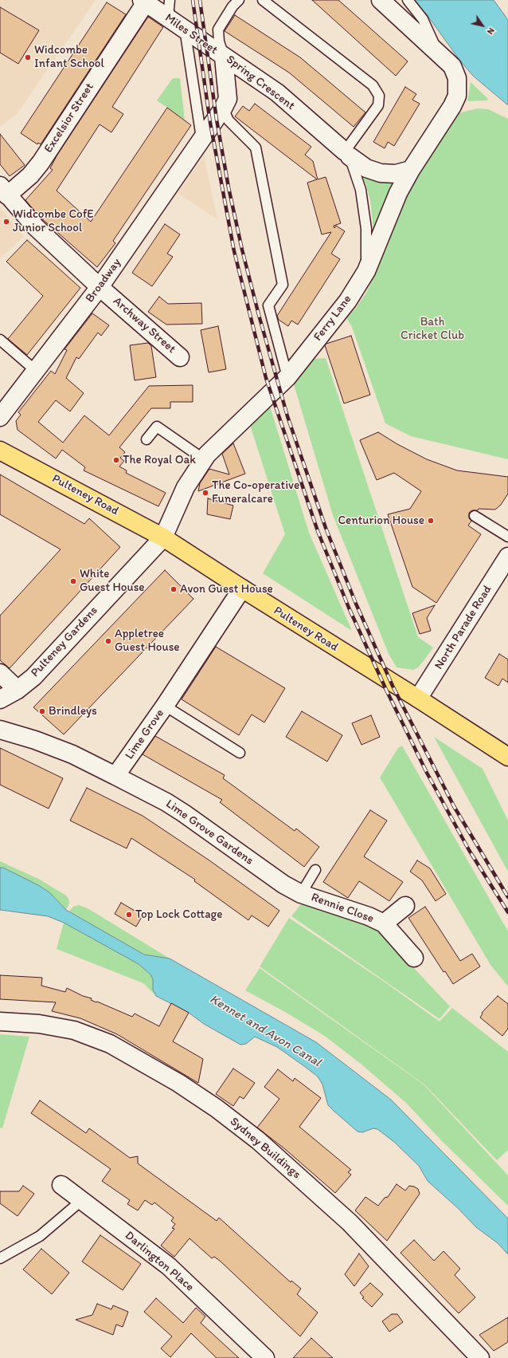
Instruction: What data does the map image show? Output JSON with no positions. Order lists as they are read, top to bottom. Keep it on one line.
{"streets":{"highway":["Pulteney Road"],"street":["Miles Street","Spring Crescent","Excelsior Street","Broadway","Ferry Lane","Archway Street","North Parade Road","Pulteney Gardens","Lime Grove","Lime Grove Gardens","Rennie Close","Sydney Buildings","Darlington Place"]},"crossings":[["Miles Street","Spring Crescent"],["Miles Street","Excelsior Street"],["Miles Street","Broadway"],["Spring Crescent","Broadway"],["Spring Crescent","Ferry Lane"],["Excelsior Street","Archway Street"],["Broadway","Archway Street"],["Ferry Lane","Pulteney Road"],["Ferry Lane","Pulteney Gardens"],["Pulteney Road","North Parade Road"],["Pulteney Road","Pulteney Gardens"],["Pulteney Road","Lime Grove"],["Lime Grove","Lime Grove Gardens"],["Lime Grove Gardens","Rennie Close"]],"water":["Kennet and Avon Canal"],"parks":["Bath Cricket Club"],"places":["Widcombe Infant School","Widcombe CofE Junior School","The Royal Oak","The Co-operative Funeralcare","Centurion House","White Guest House","Avon Guest House","Appletree Guest House","Brindleys","Top Lock Cottage"],"north":"bottom right"}
